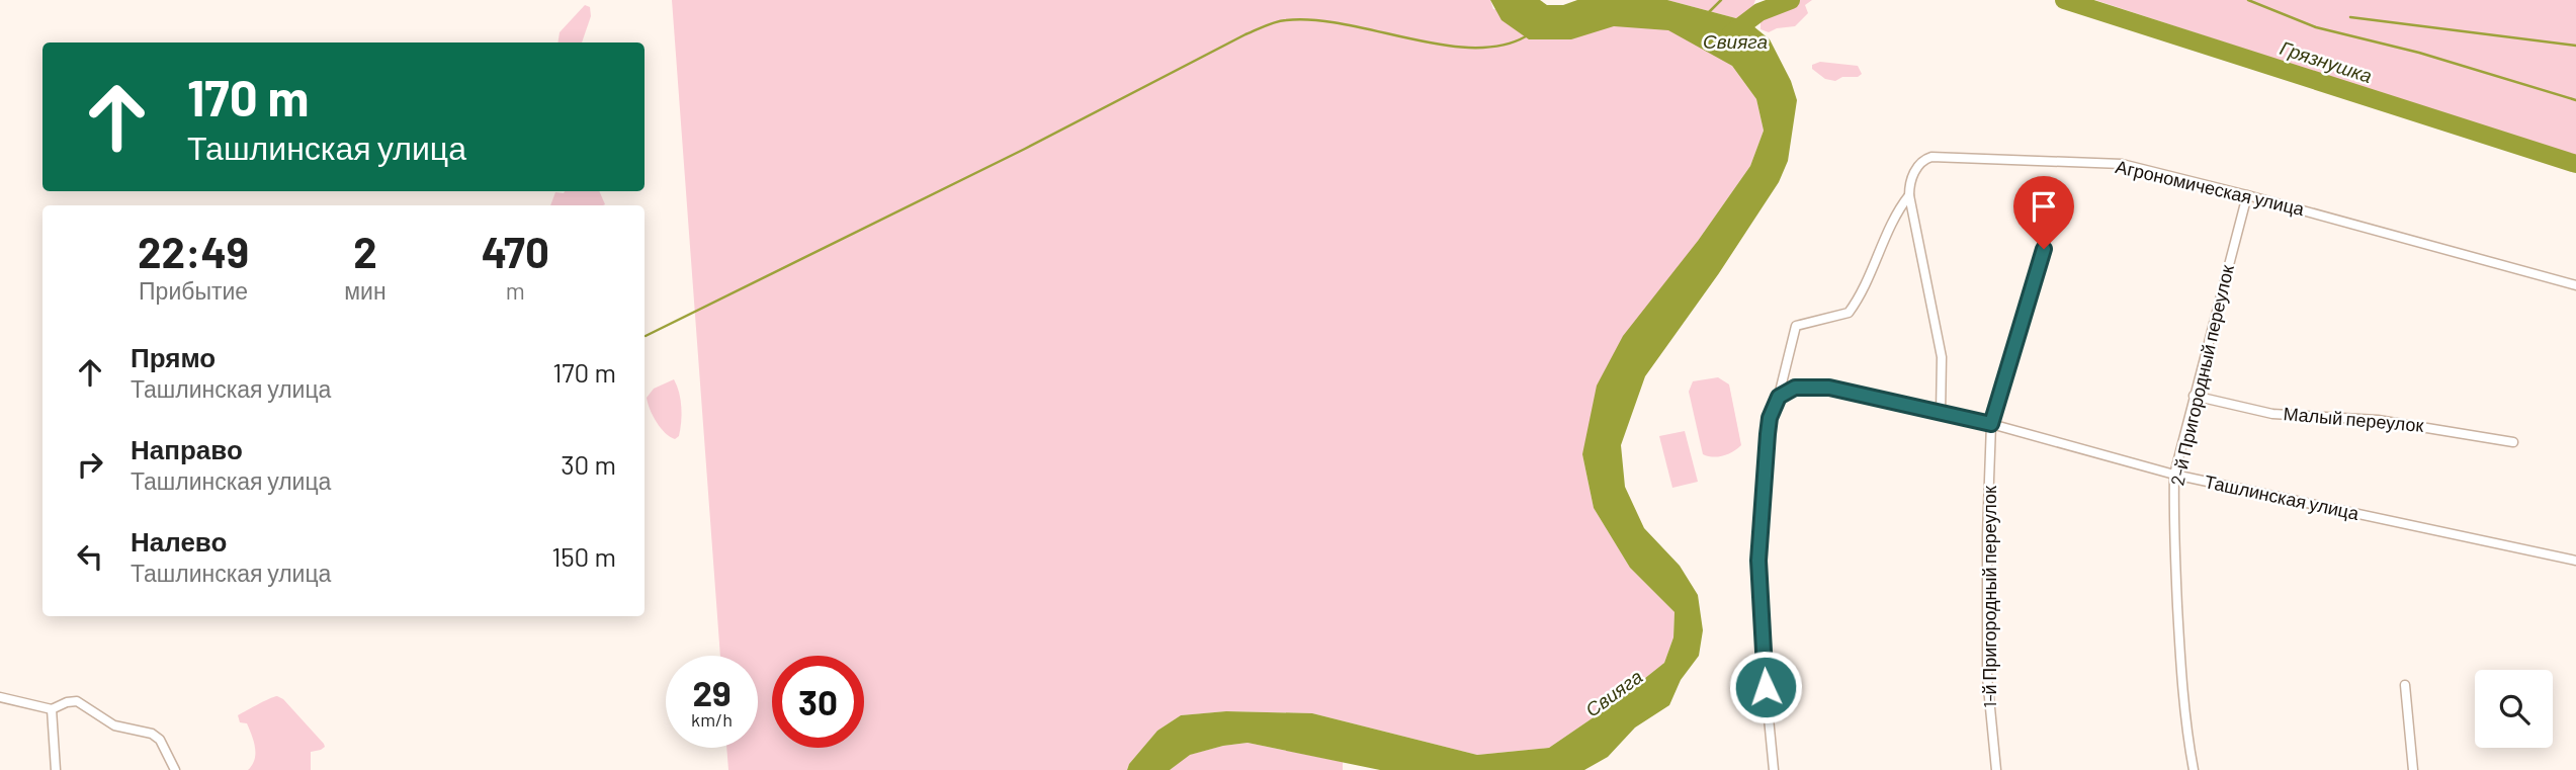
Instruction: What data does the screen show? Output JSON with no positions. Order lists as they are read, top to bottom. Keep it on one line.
{"streets":{"street":["Агрономическая улица","2-й Пригородный переулок","Малый переулок","Ташлинская улица","1-й Пригородный переулок"]},"crossings":[["Агрономическая улица","2-й Пригородный переулок"],["Агрономическая улица","Ташлинская улица"],["2-й Пригородный переулок","Малый переулок"],["2-й Пригородный переулок","Ташлинская улица"],["Ташлинская улица","1-й Пригородный переулок"]],"water":["Свияга","Грязнушка"],"page":{"turn":["170 m","Ташлинская улица"],"eta":["22:49","Прибытие","2","мин","470","m"],"list":[{"name":"Прямо","note":"Ташлинская улица","value":"170 m"},{"name":"Направо","note":"Ташлинская улица","value":"30 m"},{"name":"Налево","note":"Ташлинская улица","value":"150 m"}],"speed":"29 km/h","limit":"30"}}
